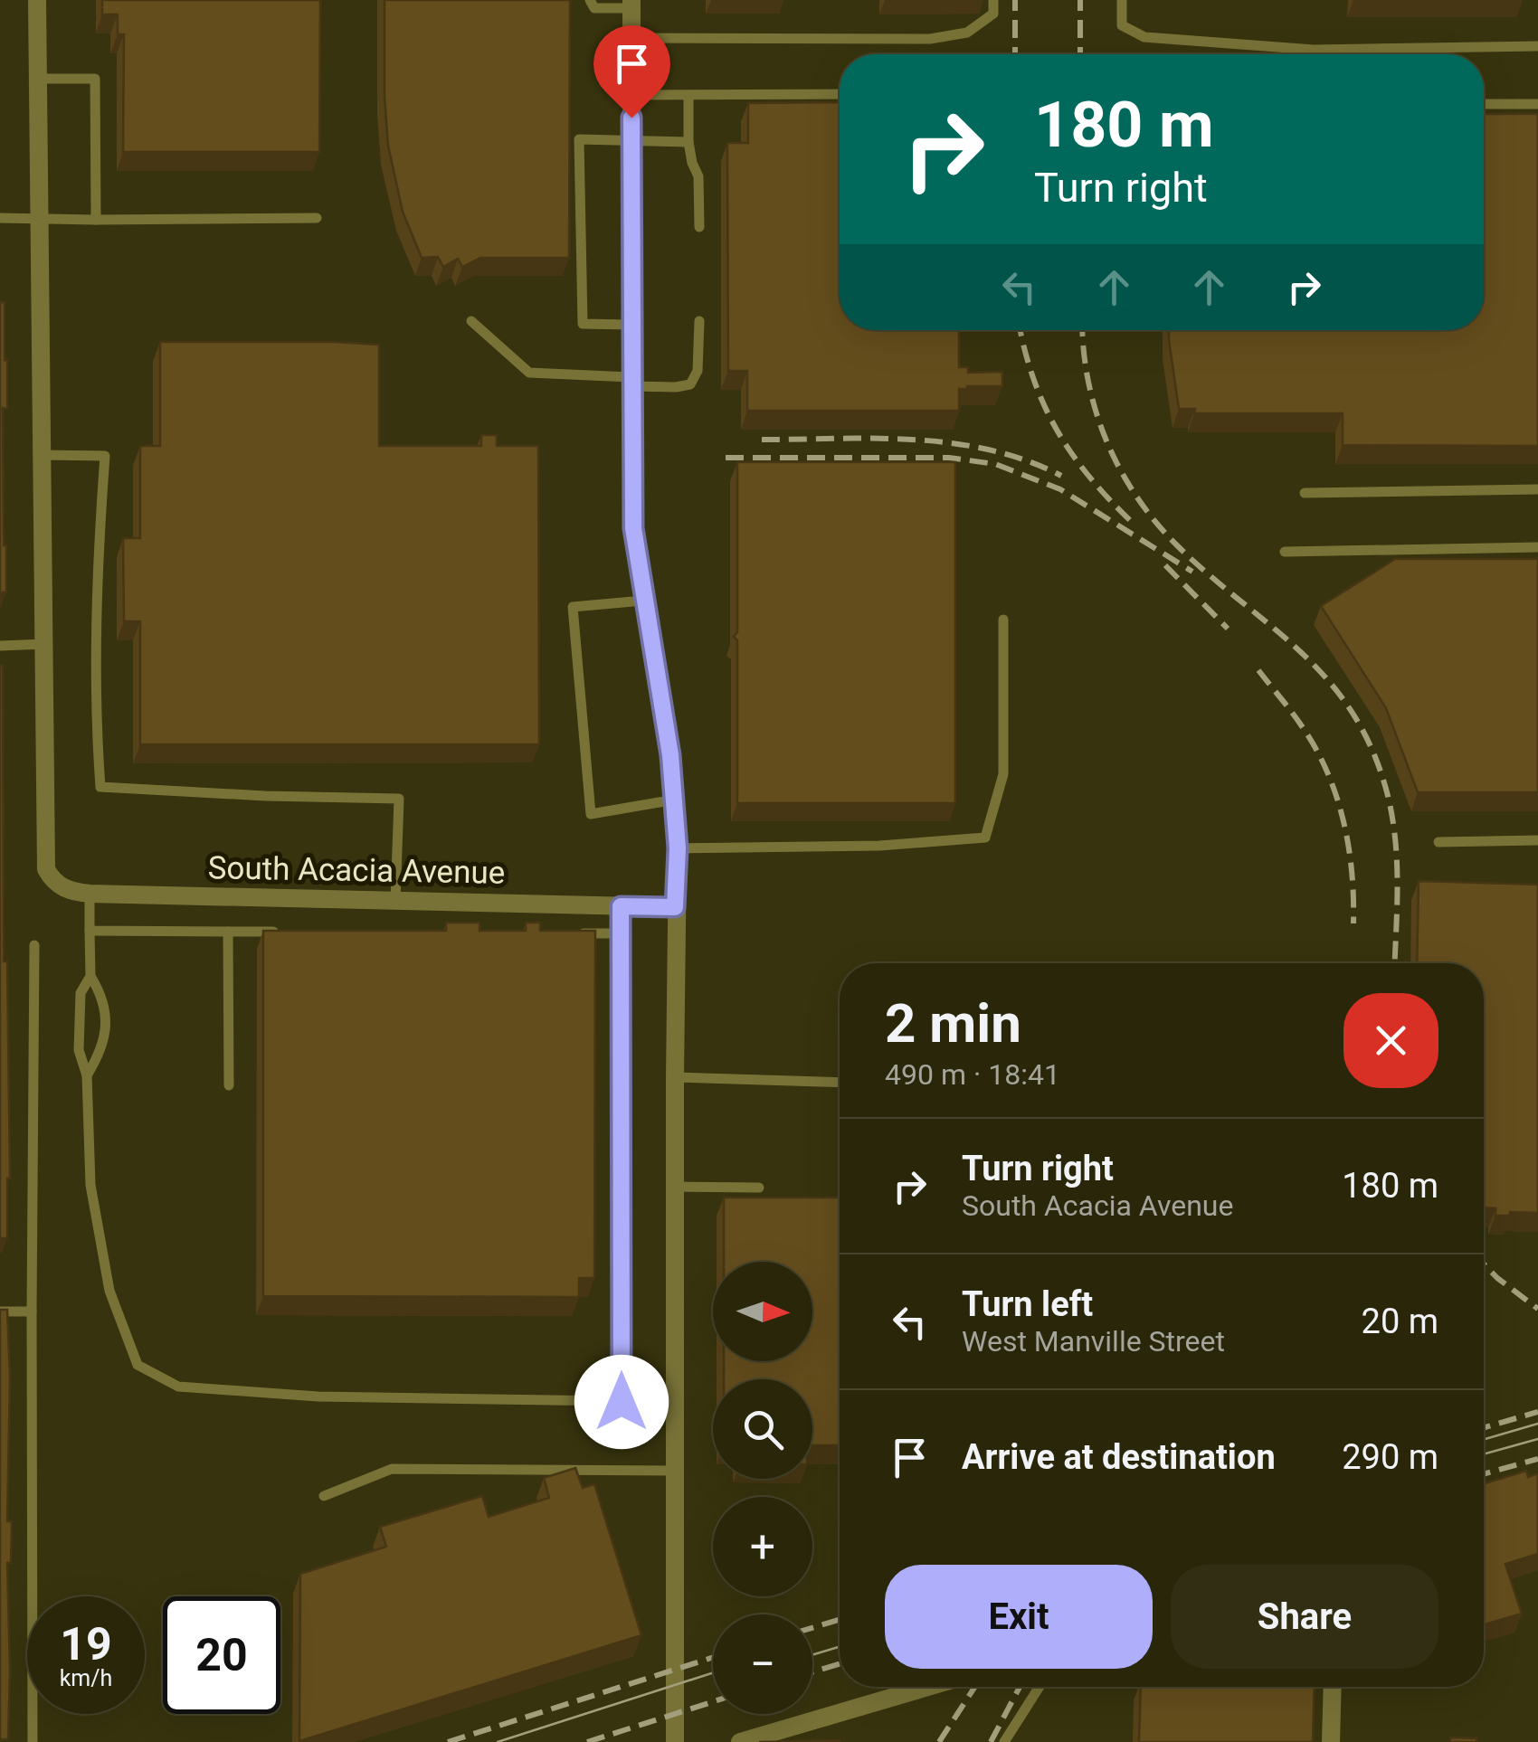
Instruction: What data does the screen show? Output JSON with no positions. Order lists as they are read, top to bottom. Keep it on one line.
{"streets":{"street":["South Acacia Avenue"]},"north":"right","page":{"turn":["180 m","Turn right"],"heading":["2 min","490 m · 18:41"],"list":[{"name":"Turn right","note":"South Acacia Avenue","value":"180 m"},{"name":"Turn left","note":"West Manville Street","value":"20 m"},{"name":"Arrive at destination","value":"290 m"}],"map_buttons":["+","−"],"buttons":["Exit","Share"],"speed":"19 km/h","limit":"20"}}
